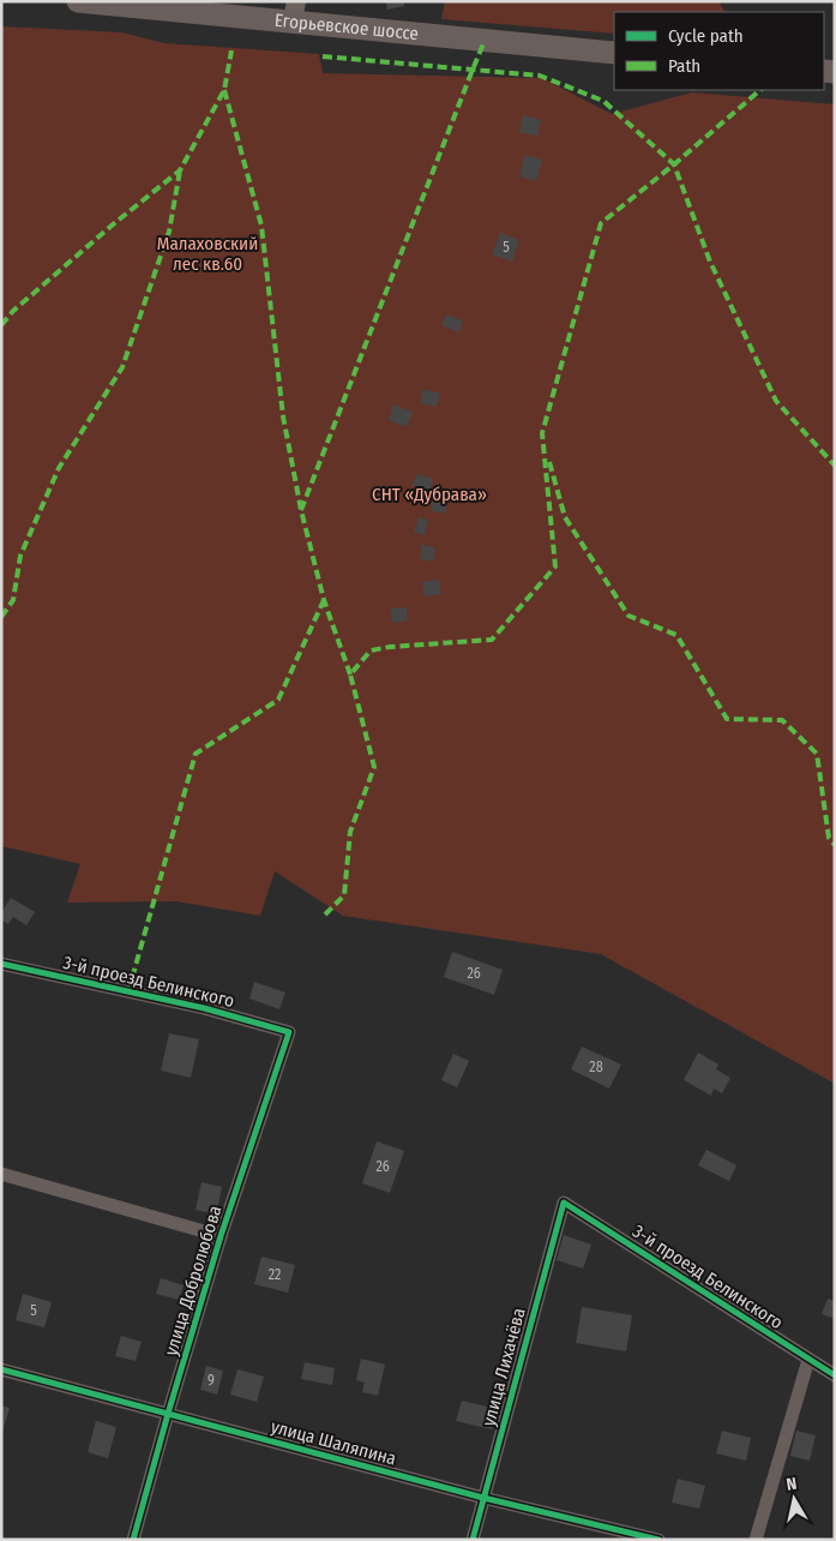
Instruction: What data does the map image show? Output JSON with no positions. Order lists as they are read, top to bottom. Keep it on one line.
{"streets":{"main road":["Егорьевское шоссе"],"street":["3-й проезд Белинского","улица Добролюбова","улица Лихачёва","улица Шаляпина"]},"crossings":[["3-й проезд Белинского","улица Добролюбова"],["3-й проезд Белинского","улица Лихачёва"],["улица Добролюбова","улица Шаляпина"],["улица Лихачёва","улица Шаляпина"]],"parks":["Малаховский лес кв.60","СНТ «Дубрава»"],"house_numbers":["5","26","28","26","22","5","9"],"legend":["Cycle path","Path"],"north":"top"}
